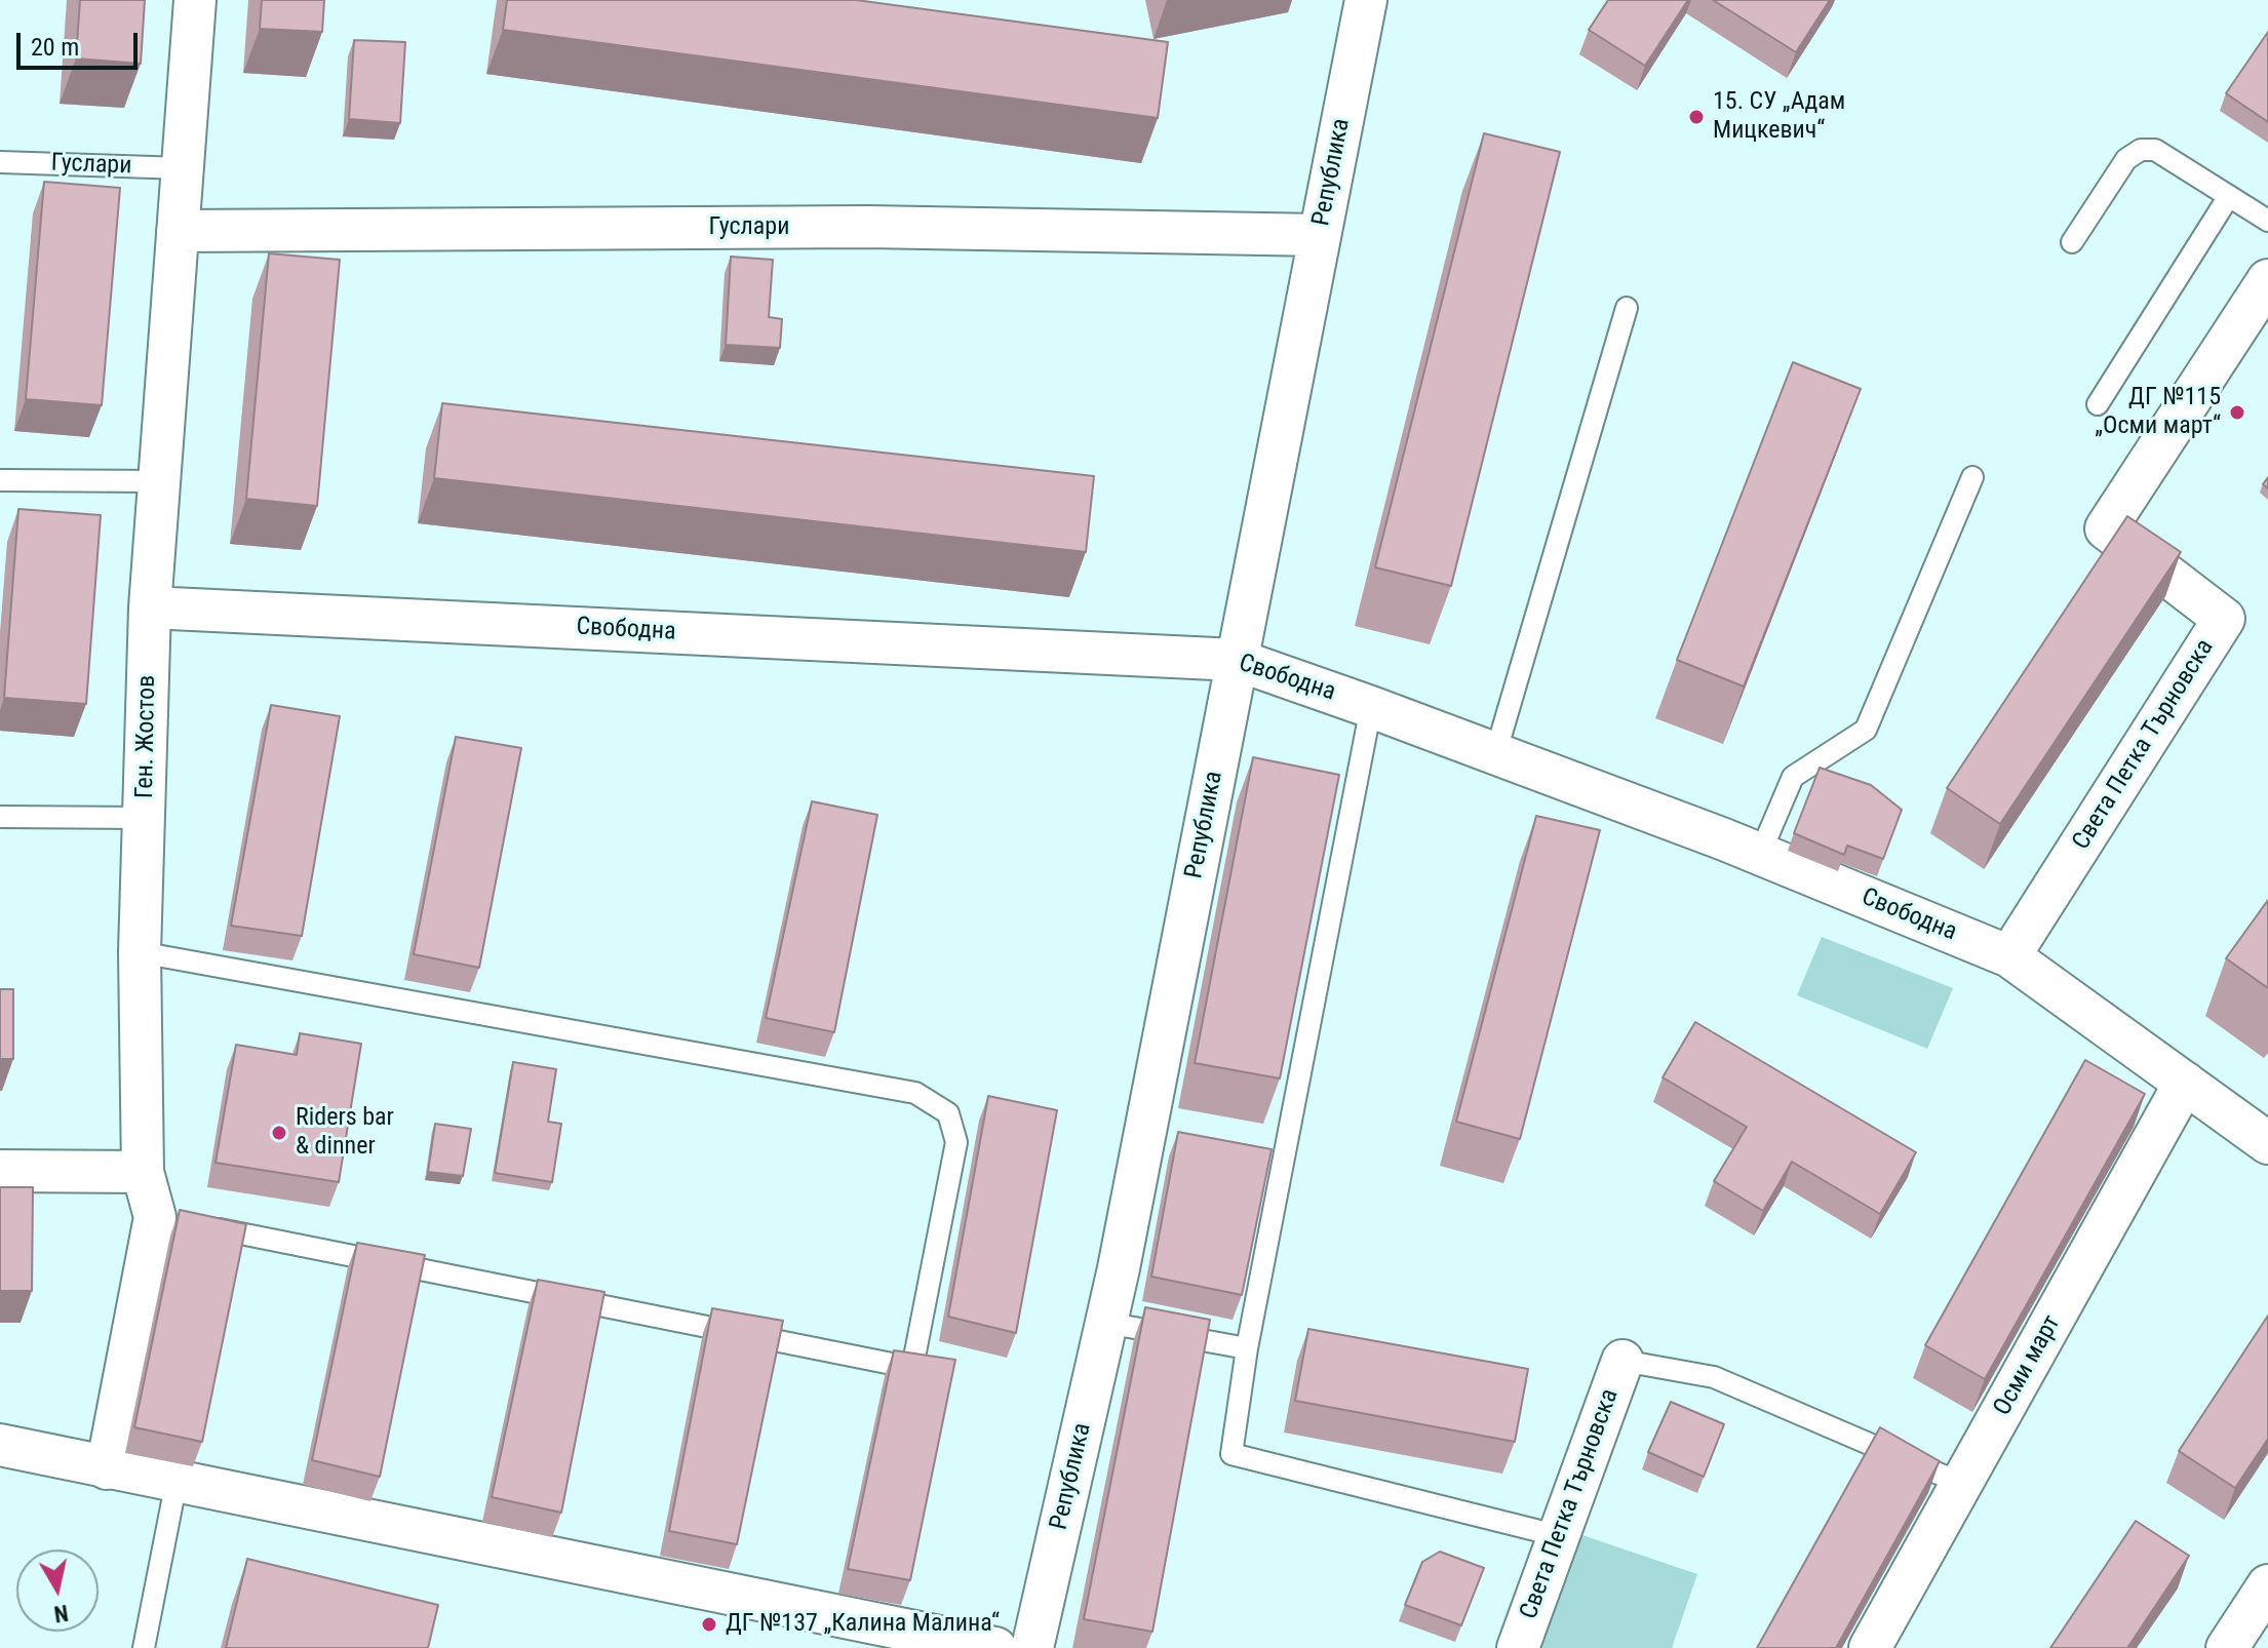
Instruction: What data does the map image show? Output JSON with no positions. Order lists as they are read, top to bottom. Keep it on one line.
{"streets":{"street":["Гуслари","Република","Свободна","Ген. Жостов","Света Петка Търновска","Осми март"]},"crossings":[["Гуслари","Република"],["Гуслари","Ген. Жостов"],["Република","Свободна"],["Свободна","Ген. Жостов"],["Свободна","Света Петка Търновска"],["Свободна","Осми март"]],"places":["15. СУ „Адам Мицкевич“","ДГ №115 „Осми март“","Riders bar & dinner","ДГ №137 „Калина Малина“"],"scale_bar":"20 m","north":"bottom"}
